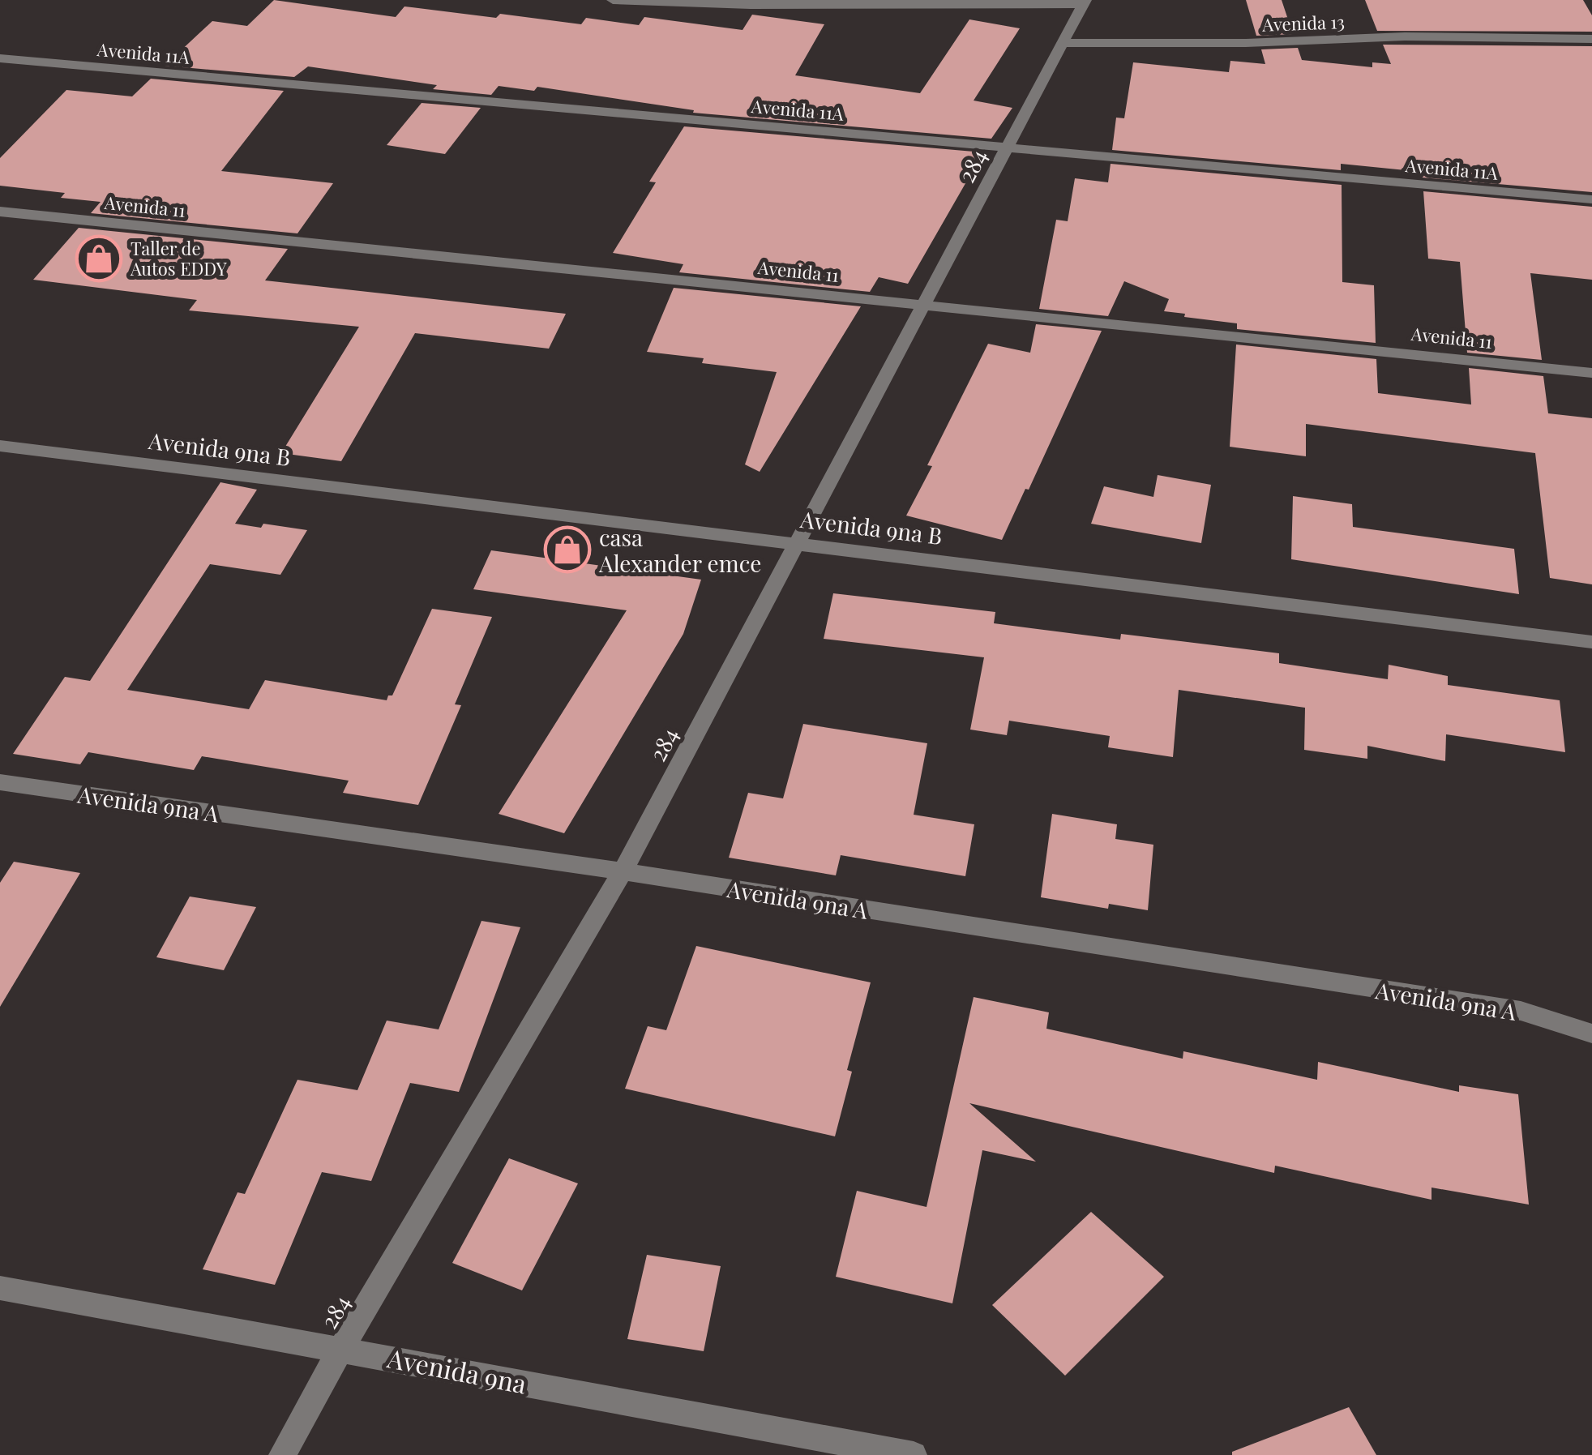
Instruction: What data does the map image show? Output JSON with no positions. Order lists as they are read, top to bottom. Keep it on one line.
{"streets":{"street":["Avenida 13","Avenida 11A","284","Avenida 11","Avenida 9na B","Avenida 9na A","Avenida 9na"]},"crossings":[["Avenida 13","284"],["Avenida 11A","284"],["284","Avenida 11"],["284","Avenida 9na B"],["284","Avenida 9na A"],["284","Avenida 9na"]],"places":{"shop":["Taller de Autos EDDY","casa Alexander emce"]}}
